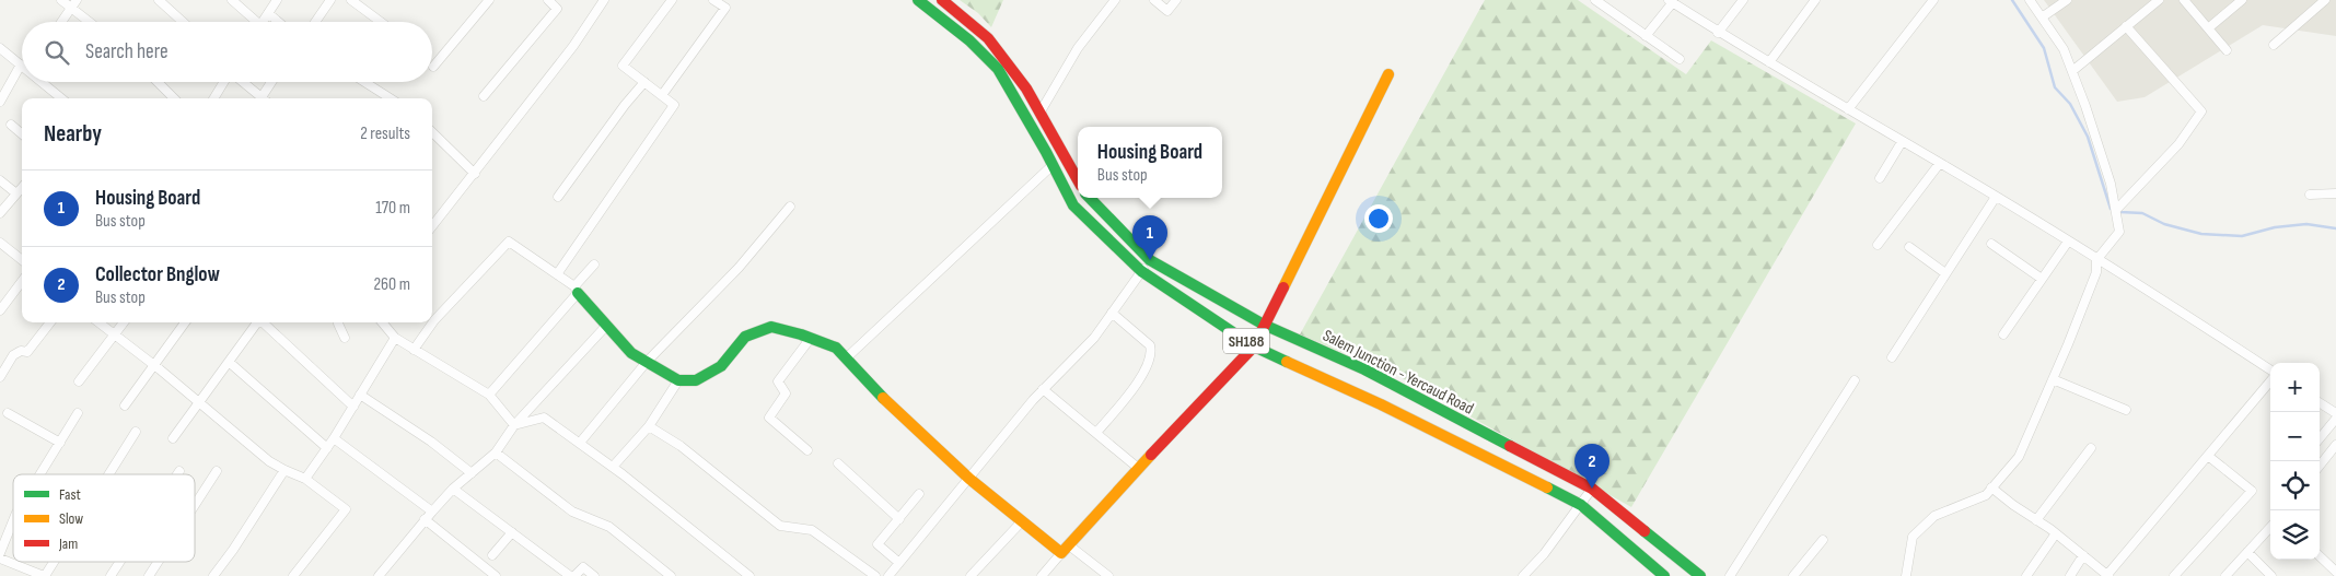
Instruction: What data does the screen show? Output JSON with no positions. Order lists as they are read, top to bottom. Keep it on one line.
{"streets":{"main road":["SH188","Salem Junction - Yercaud Road"]},"legend":["Fast","Slow","Jam"],"page":{"search":"Search here","heading":["Nearby","2 results"],"popup":["Housing Board","Bus stop"],"list":[{"mark":"1","name":"Housing Board","note":"Bus stop","value":"170 m"},{"mark":"2","name":"Collector Bnglow","note":"Bus stop","value":"260 m"}],"pins":["1","2"],"map_buttons":["+","−"]}}
